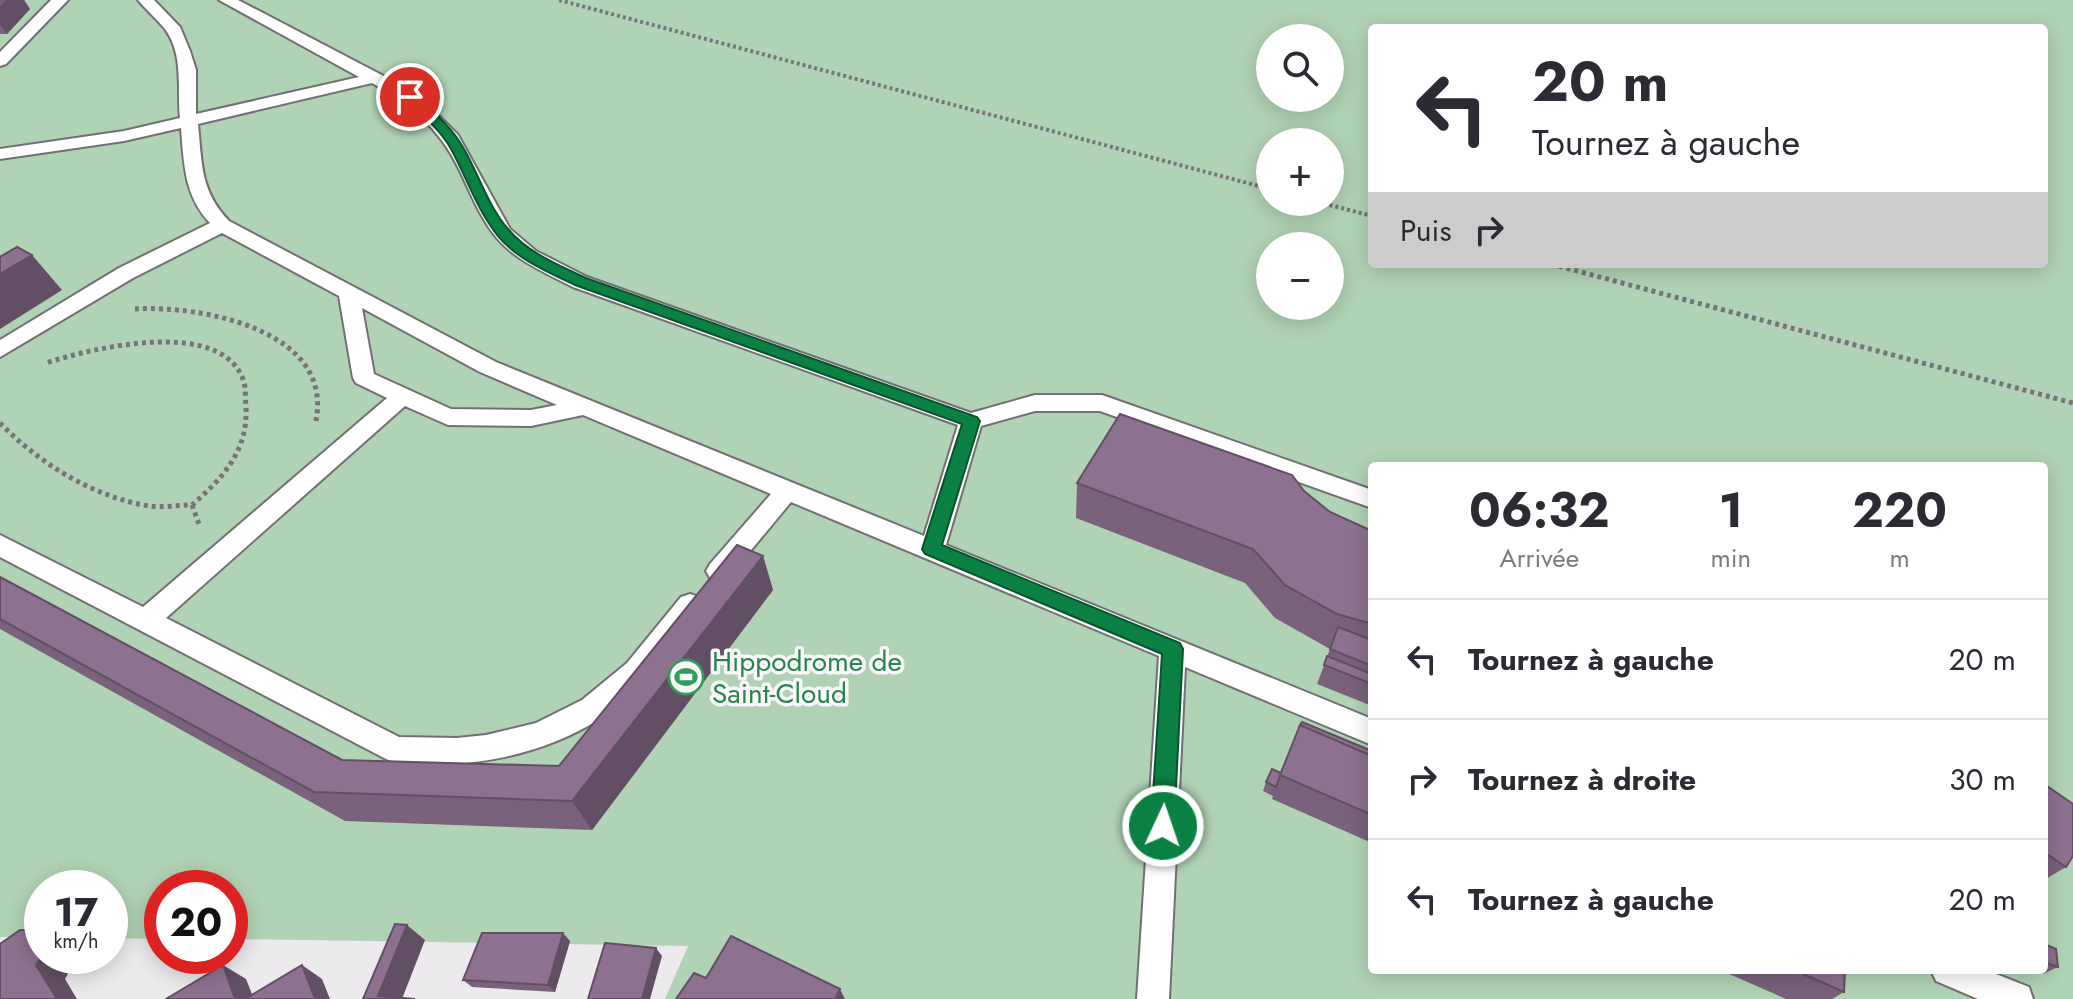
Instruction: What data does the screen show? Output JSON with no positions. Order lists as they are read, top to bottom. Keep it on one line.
{"places":{"sports":["Hippodrome de Saint-Cloud"]},"page":{"map_buttons":["+","−"],"turn":["20 m","Tournez à gauche"],"then":"Puis","eta":["06:32","Arrivée","1","min","220","m"],"list":[{"name":"Tournez à gauche","value":"20 m"},{"name":"Tournez à droite","value":"30 m"},{"name":"Tournez à gauche","value":"20 m"}],"speed":"17 km/h","limit":"20"}}
